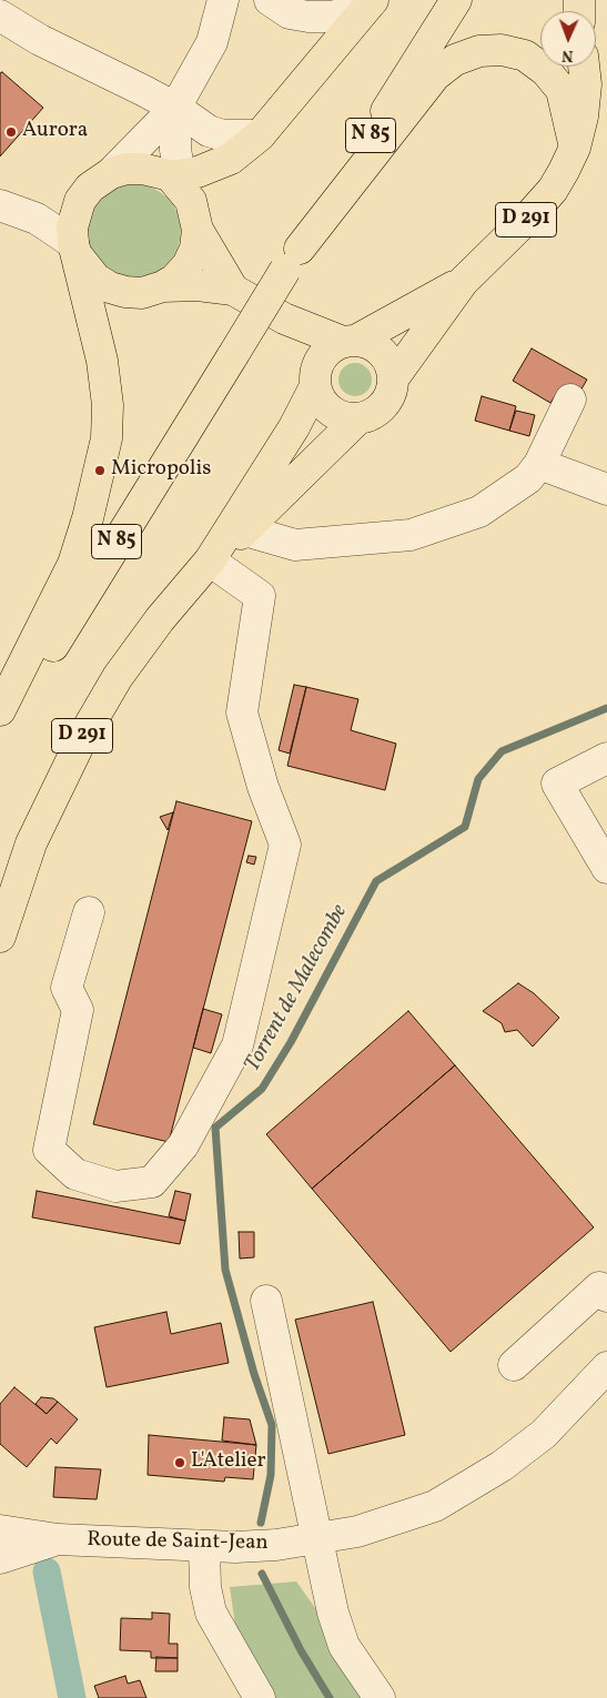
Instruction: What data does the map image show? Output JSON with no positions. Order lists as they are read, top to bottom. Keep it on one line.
{"streets":{"main road":["N 85","D 291"],"street":["Route de Saint-Jean"]},"water":["Torrent de Malecombe"],"places":["Aurora","Micropolis","L'Atelier"],"north":"bottom"}
